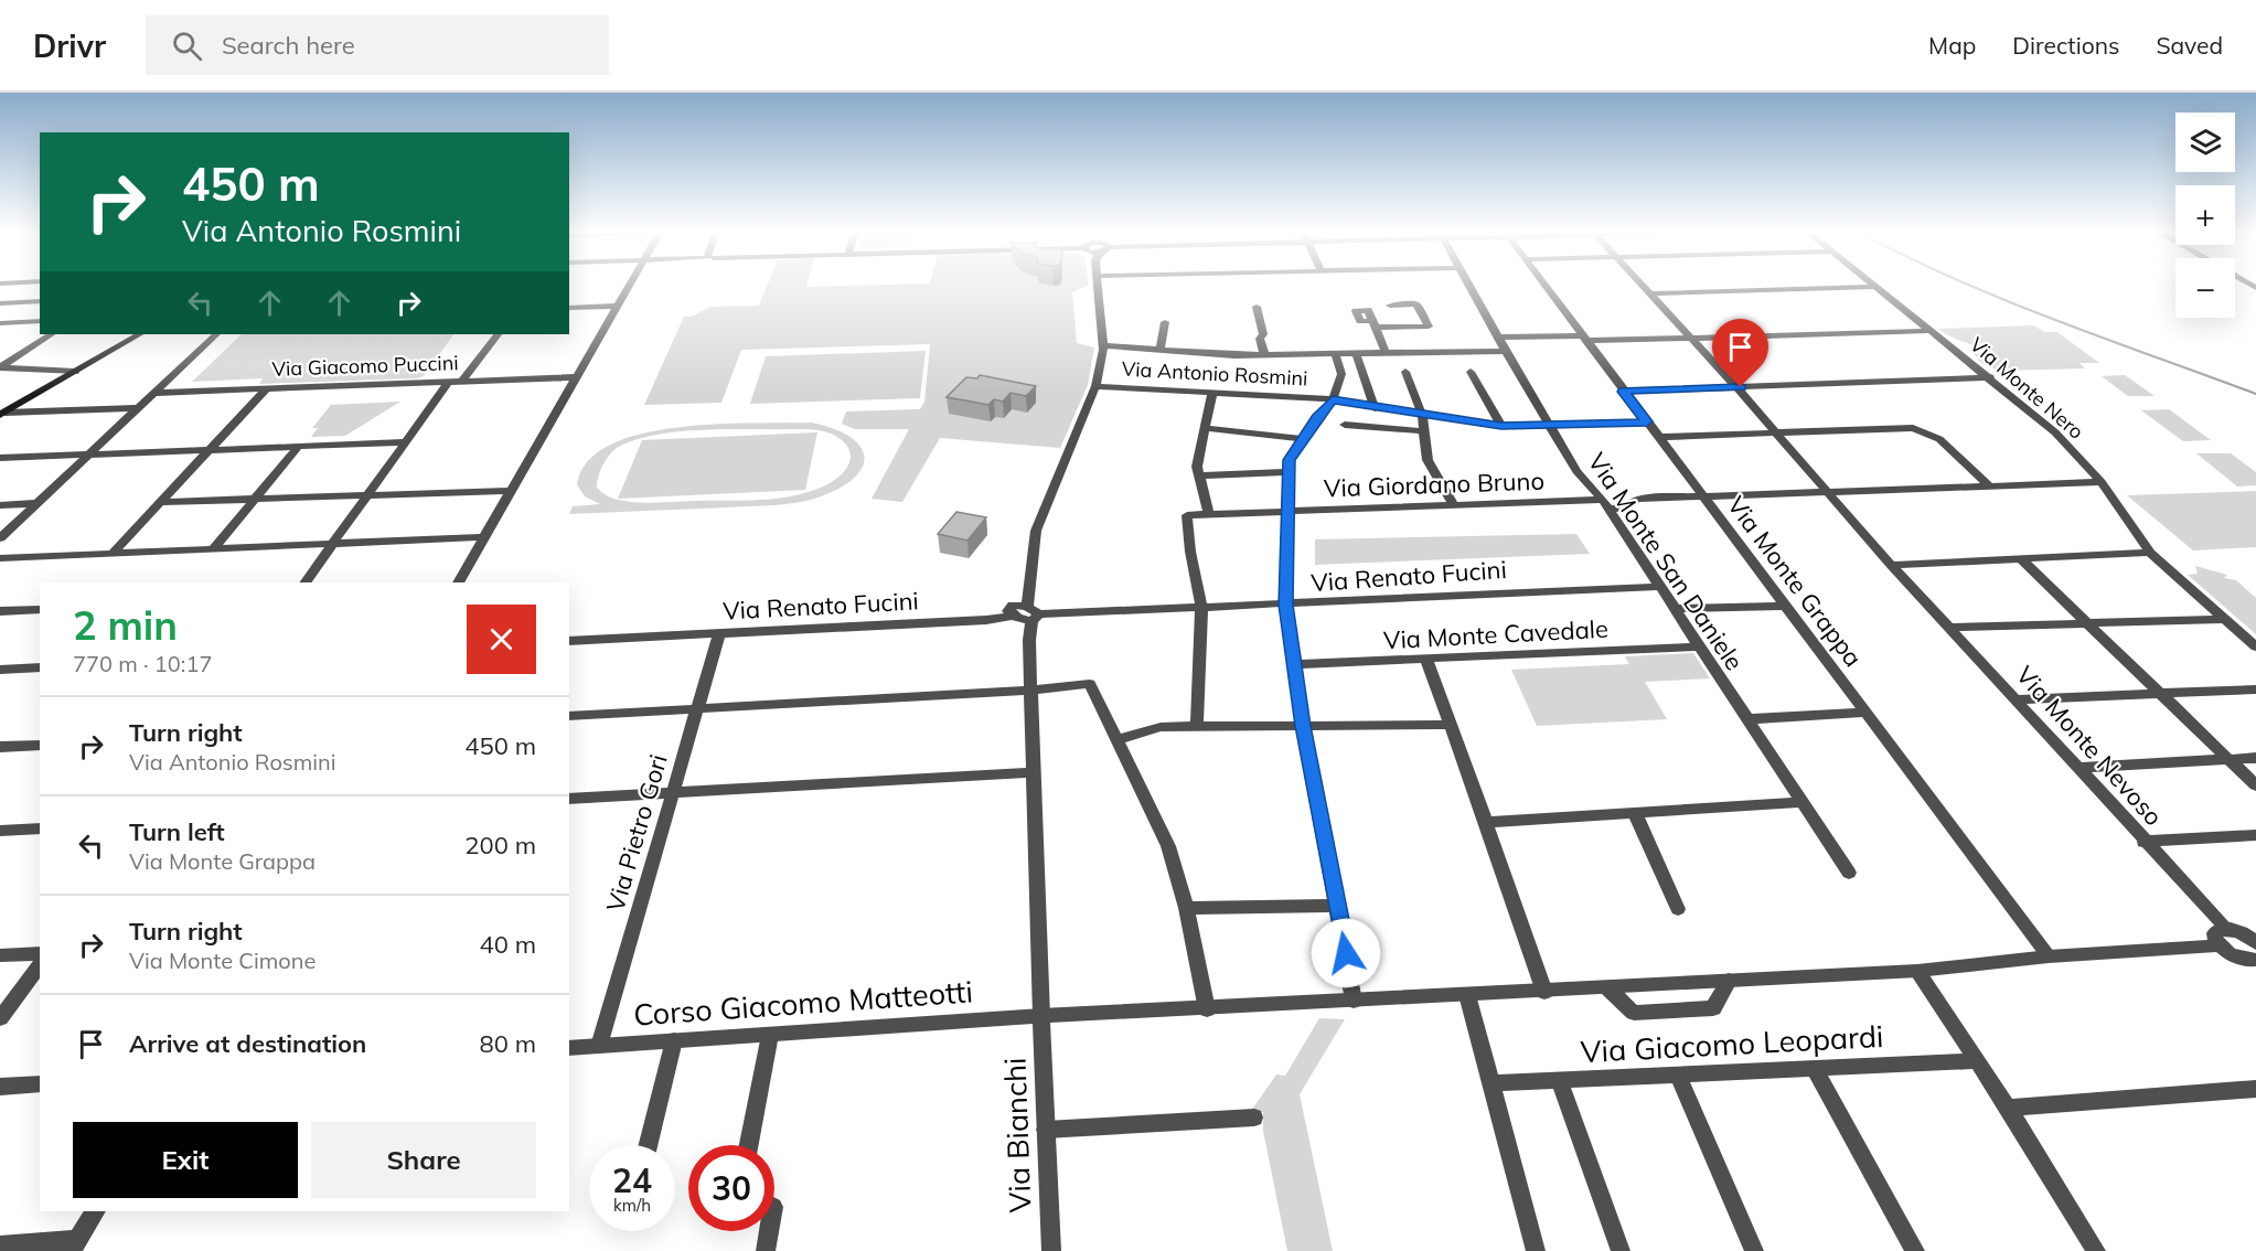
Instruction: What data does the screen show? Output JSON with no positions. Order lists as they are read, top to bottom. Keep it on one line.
{"streets":{"street":["Via Giacomo Puccini","Via Antonio Rosmini","Via Monte Nero","Via Giordano Bruno","Via Monte San Daniele","Via Renato Fucini","Via Monte Grappa","Via Monte Cavedale","Via Monte Nevoso","Via Pietro Gori","Corso Giacomo Matteotti","Via Giacomo Leopardi","Via Bianchi"]},"crossings":[["Via Antonio Rosmini","Via Monte San Daniele"],["Via Antonio Rosmini","Via Monte Grappa"],["Via Monte Nero","Via Giordano Bruno"],["Via Giordano Bruno","Via Monte San Daniele"],["Via Giordano Bruno","Via Renato Fucini"],["Via Giordano Bruno","Via Monte Grappa"],["Via Giordano Bruno","Via Monte Nevoso"],["Via Monte San Daniele","Via Renato Fucini"],["Via Monte San Daniele","Via Monte Cavedale"],["Via Renato Fucini","Via Pietro Gori"],["Via Renato Fucini","Via Bianchi"],["Via Monte Grappa","Corso Giacomo Matteotti"],["Via Pietro Gori","Corso Giacomo Matteotti"],["Corso Giacomo Matteotti","Via Bianchi"]],"page":{"header":"Drivr","search":"Search here","nav":["Map","Directions","Saved"],"map_buttons":["+","−"],"turn":["450 m","Via Antonio Rosmini"],"heading":["2 min","770 m · 10:17"],"list":[{"name":"Turn right","note":"Via Antonio Rosmini","value":"450 m"},{"name":"Turn left","note":"Via Monte Grappa","value":"200 m"},{"name":"Turn right","note":"Via Monte Cimone","value":"40 m"},{"name":"Arrive at destination","value":"80 m"}],"buttons":["Exit","Share"],"speed":"24 km/h","limit":"30"}}
